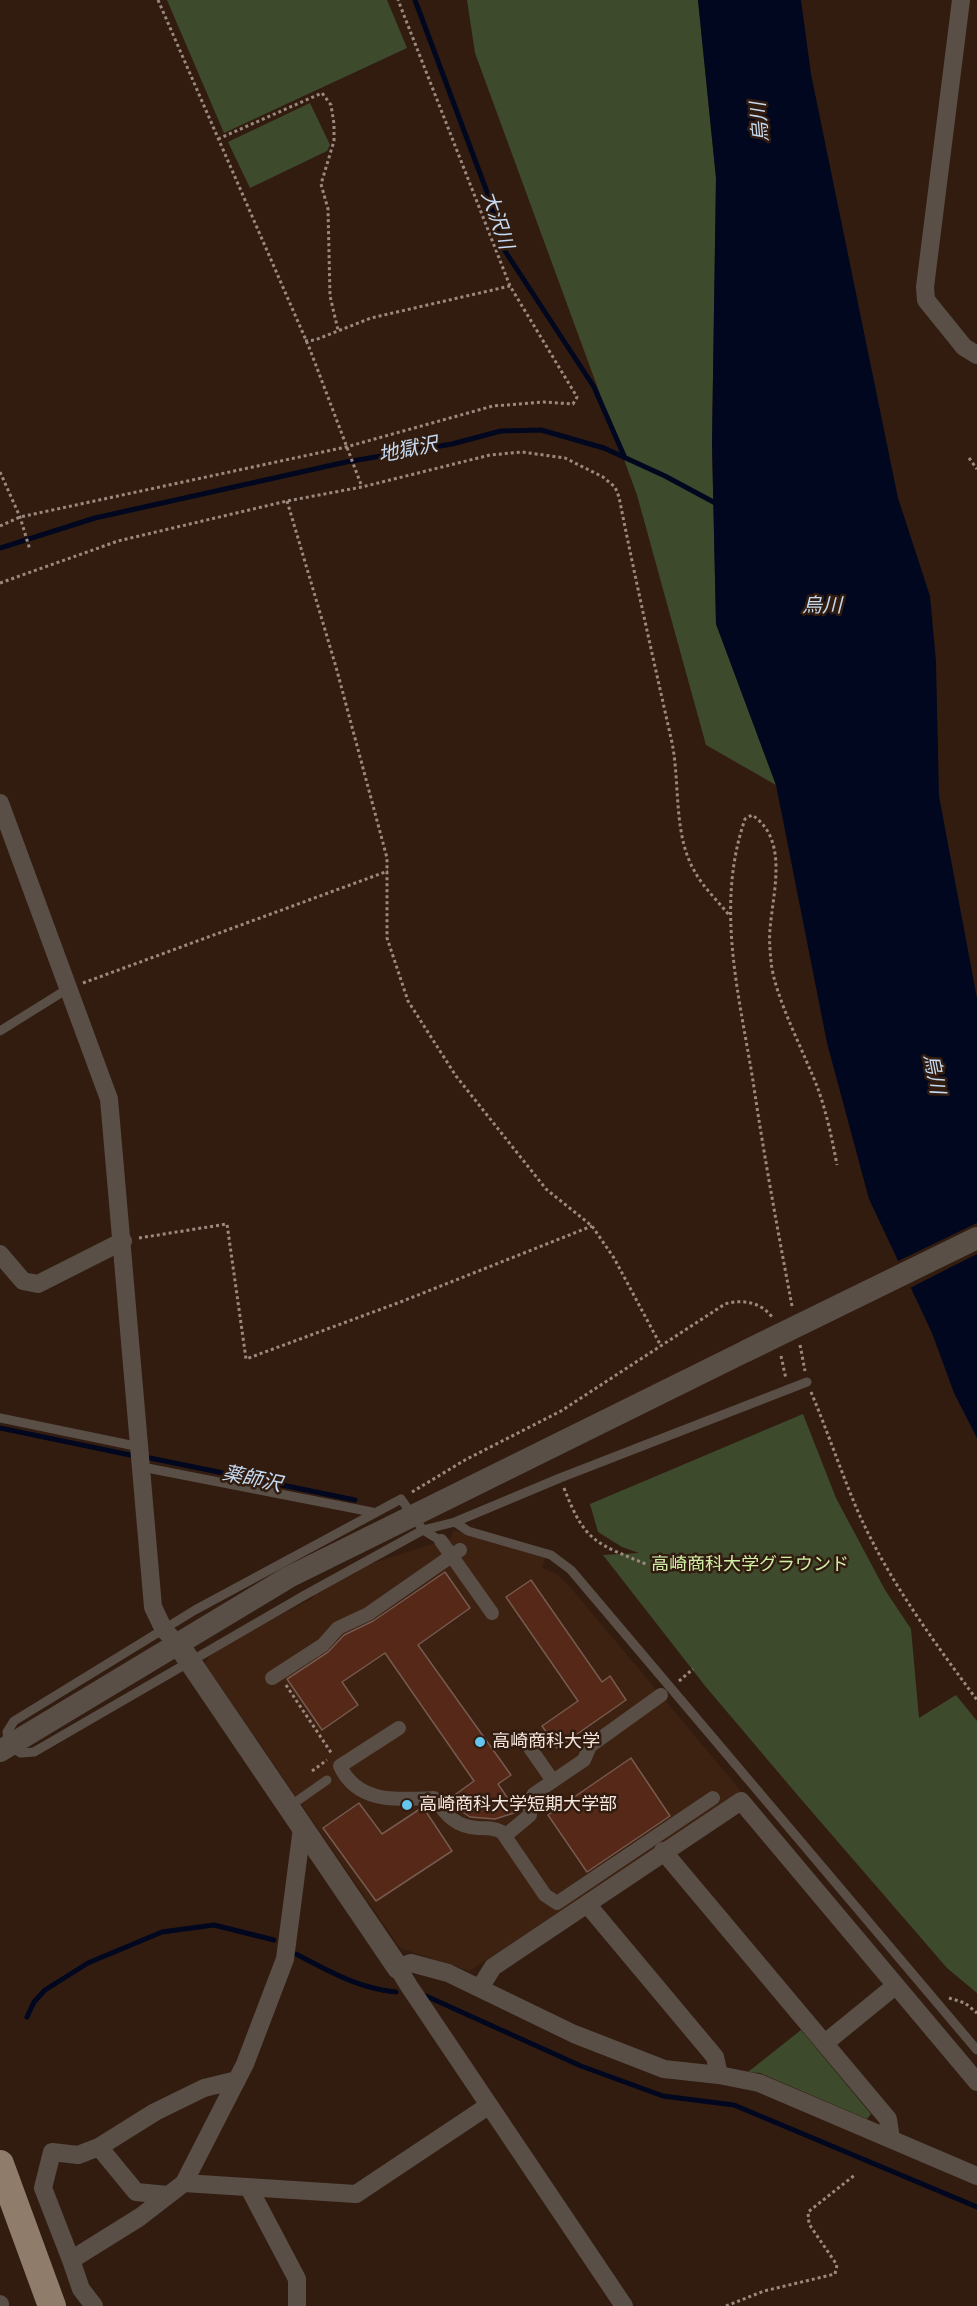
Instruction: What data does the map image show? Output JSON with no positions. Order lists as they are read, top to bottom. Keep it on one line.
{"water":["烏川","大沢川","地獄沢","薬師沢"],"parks":["高崎商科大学グラウンド"],"places":["高崎商科大学","高崎商科大学短期大学部"]}
